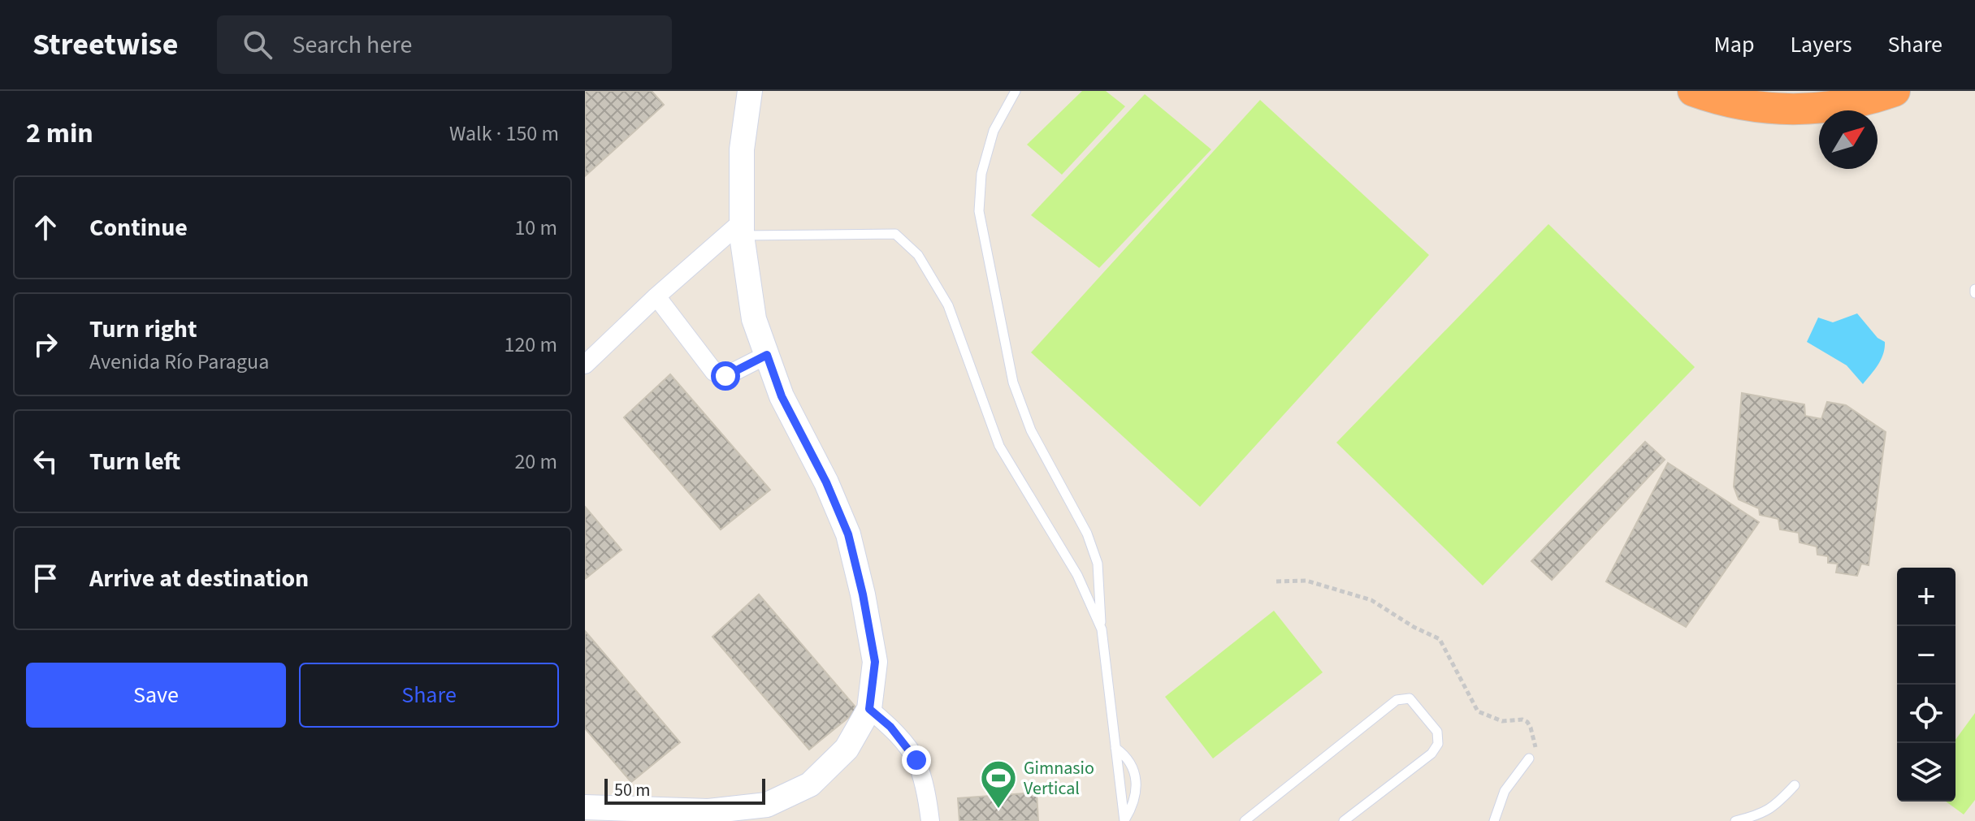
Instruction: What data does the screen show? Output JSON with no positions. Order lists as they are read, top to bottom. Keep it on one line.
{"places":{"sports":["Gimnasio Vertical"]},"scale_bar":"50 m","north":"top right","page":{"header":"Streetwise","search":"Search here","nav":["Map","Layers","Share"],"heading":["2 min","Walk · 150 m"],"list":[["Continue","10 m"],["Turn right","Avenida Río Paragua","120 m"],["Turn left","20 m"],"Arrive at destination"],"map_buttons":["+","−"],"buttons":["Save","Share"],"scale":"50 m"}}
